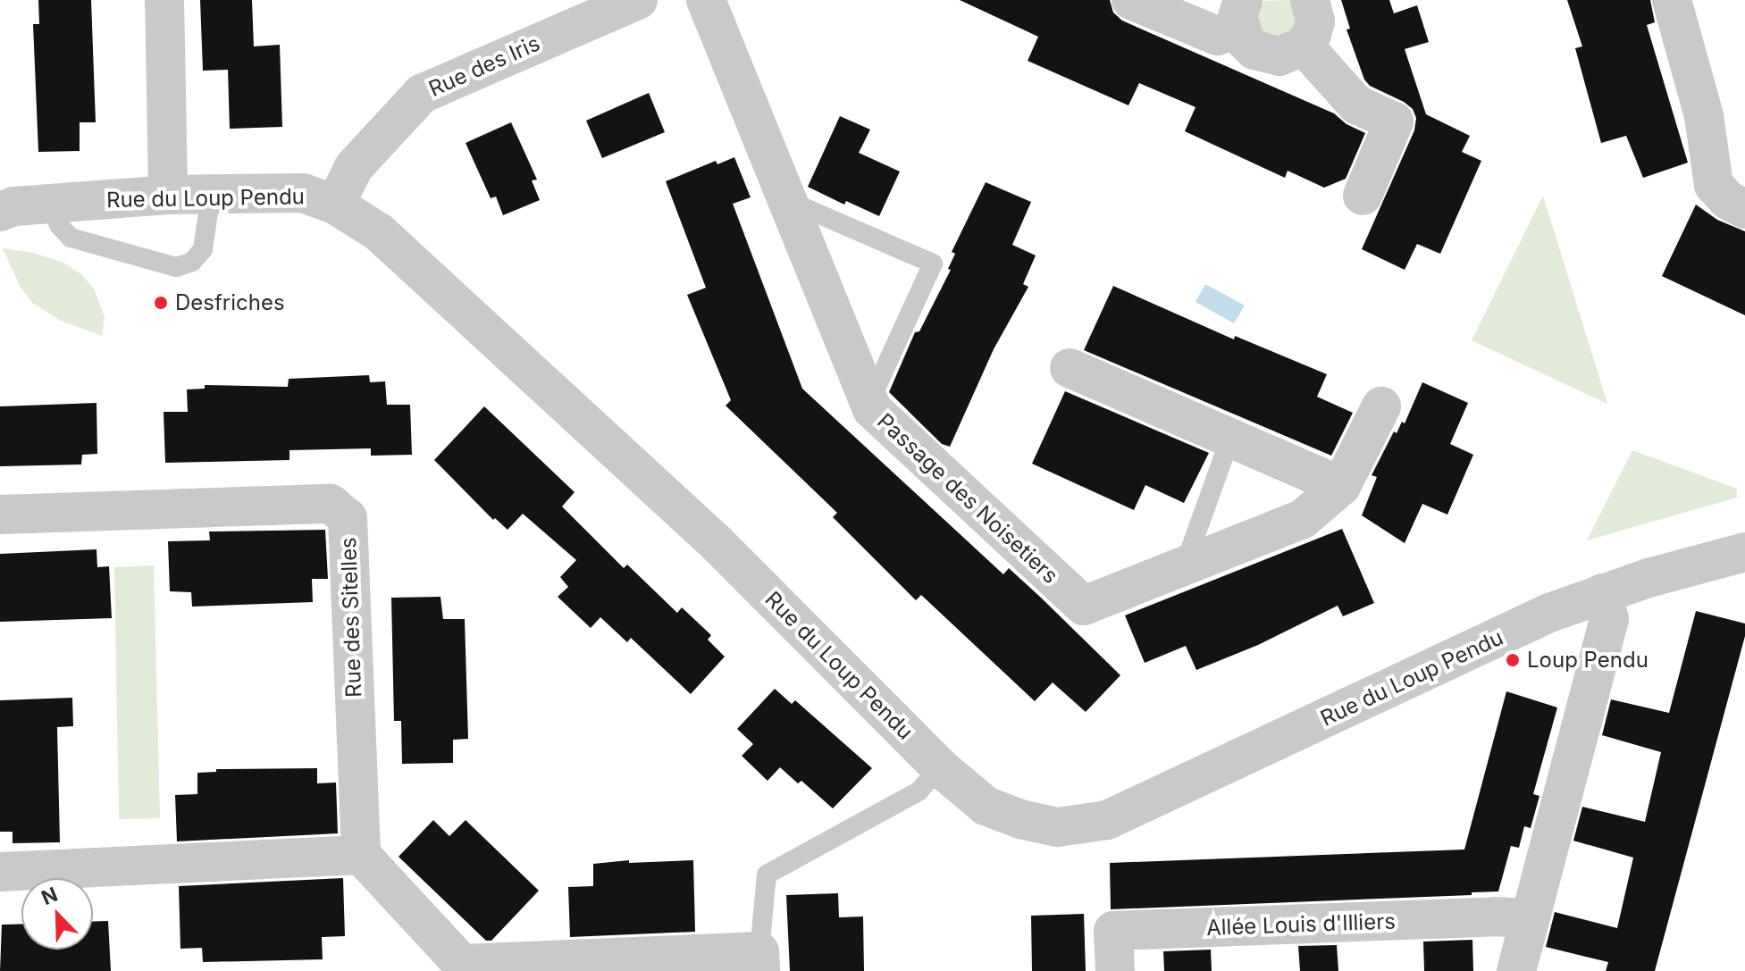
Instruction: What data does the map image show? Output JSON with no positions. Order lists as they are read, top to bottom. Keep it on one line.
{"streets":{"street":["Rue des Iris","Rue du Loup Pendu","Passage des Noisetiers","Rue des Sitelles","Allée Louis d'Illiers"]},"crossings":[["Rue des Iris","Rue du Loup Pendu"]],"places":["Desfriches","Loup Pendu"],"north":"top left"}
